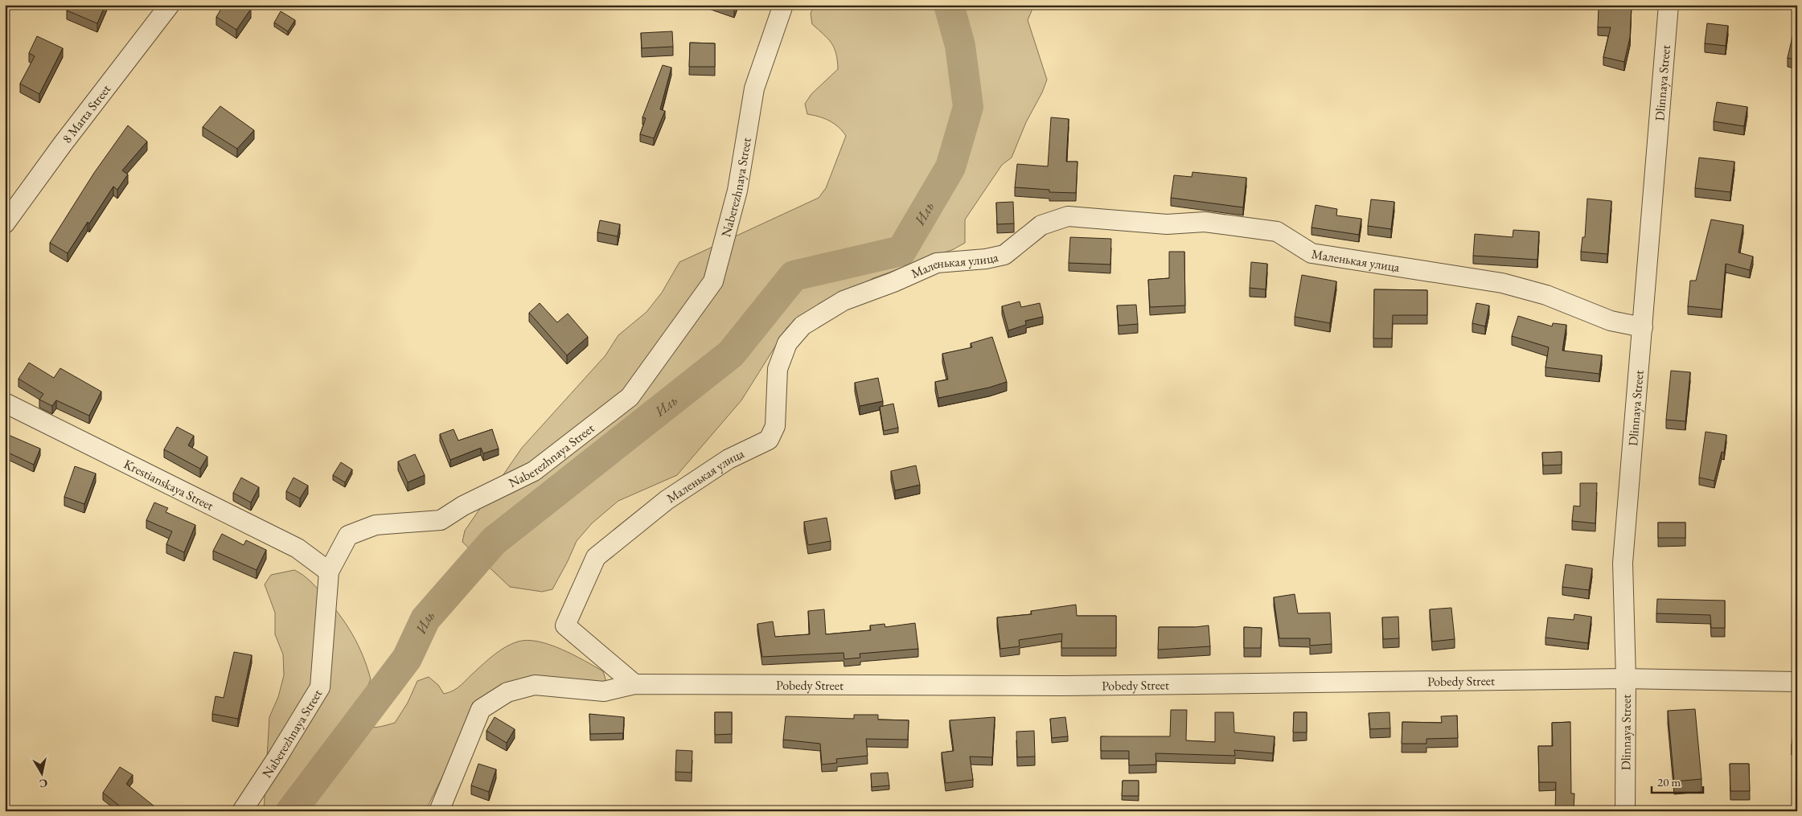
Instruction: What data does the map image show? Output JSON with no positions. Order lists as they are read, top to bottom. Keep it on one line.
{"streets":{"street":["Dlinnaya Street","8 Marta Street","Naberezhnaya Street","Маленькая улица","Krestianskaya Street","Pobedy Street"]},"crossings":[["Dlinnaya Street","Маленькая улица"],["Dlinnaya Street","Pobedy Street"],["Naberezhnaya Street","Krestianskaya Street"],["Маленькая улица","Pobedy Street"]],"water":["Иль"],"scale_bar":"20 m","north":"bottom"}
